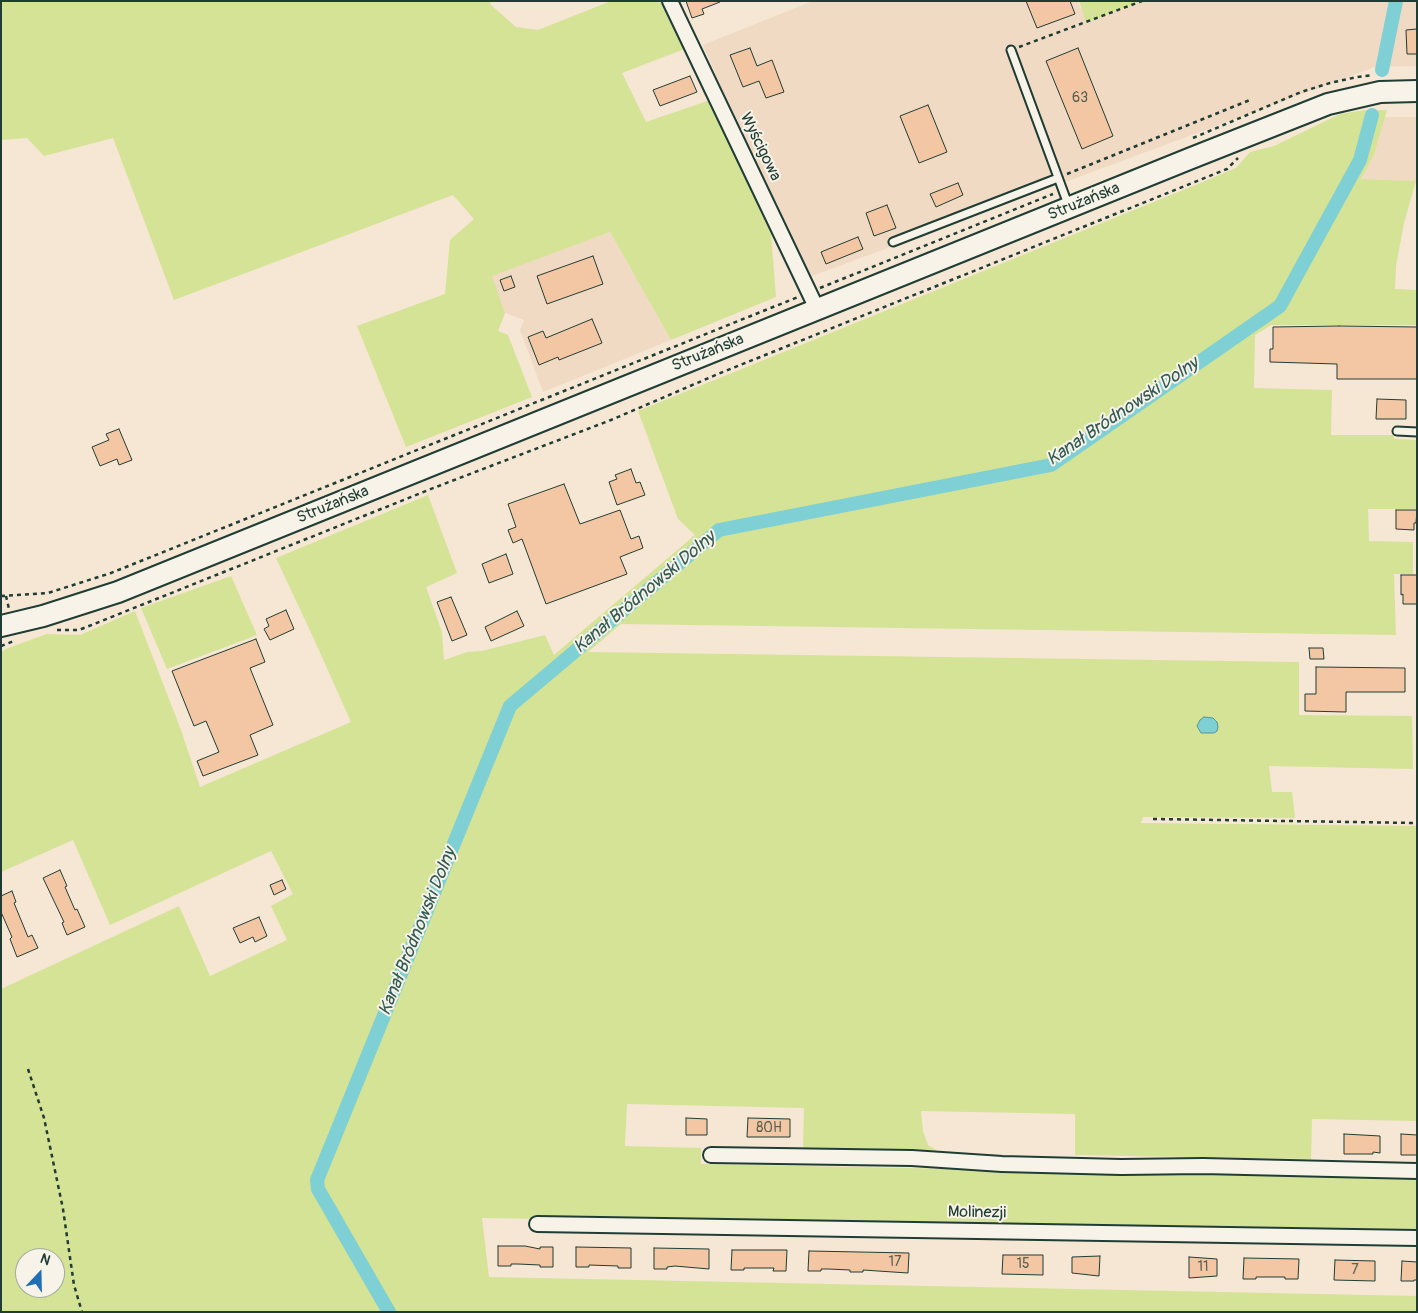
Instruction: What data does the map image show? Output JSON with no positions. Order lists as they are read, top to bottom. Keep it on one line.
{"streets":{"main road":["Strużańska"],"street":["Wyścigowa","Molinezji"]},"crossings":[["Wyścigowa","Strużańska"]],"water":["Kanał Bródnowski Dolny"],"house_numbers":["63","80H","17","15","11","7"],"north":"top"}
